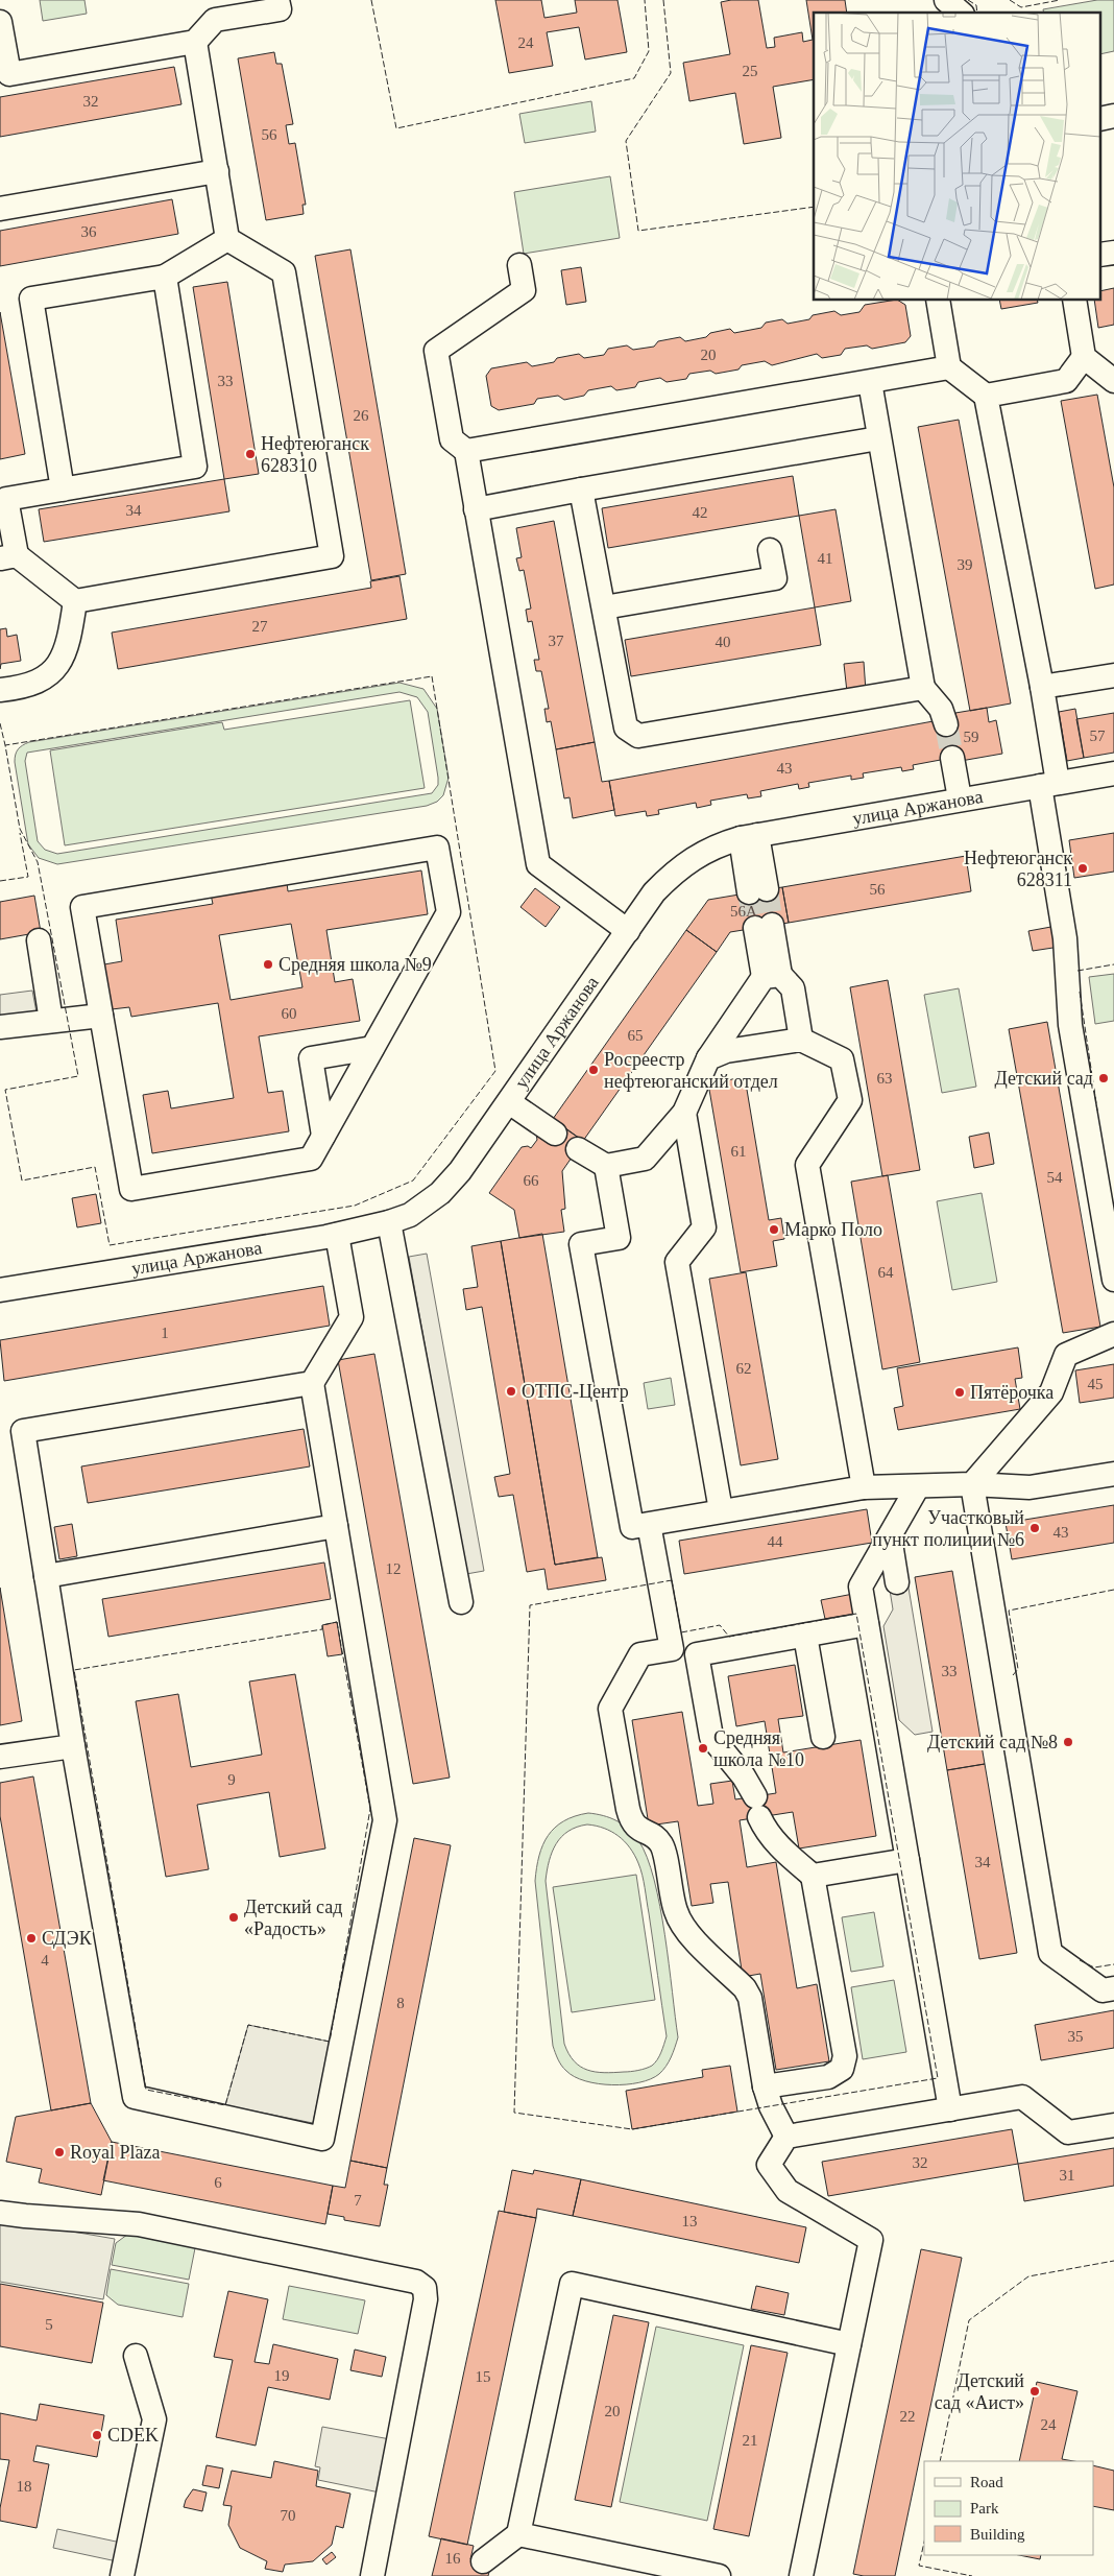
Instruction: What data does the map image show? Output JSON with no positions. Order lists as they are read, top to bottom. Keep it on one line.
{"streets":{"street":["улица Аржанова"]},"places":["Нефтеюганск 628310","Нефтеюганск 628311","Средняя школа №9","Росреестр нефтеюганский отдел","Детский сад","Марко Поло","ОТПС-Центр","Пятёрочка","Участковый пункт полиции №6","Детский сад №8","Средняя школа №10","Детский сад «Радость»","СДЭК","Royal Plaza","Детский сад «Аист»","CDEK"],"house_numbers":["24","25","32","56","36","20","33","26","34","42","41","39","27","37","40","57","59","43","56","56А","60","65","63","61","54","66","64","1","62","45","43","44","12","33","9","34","4","8","35","32","31","6","7","13","5","19","15","20","22","24","21","18","70","16"],"legend":["Road","Park","Building"]}
